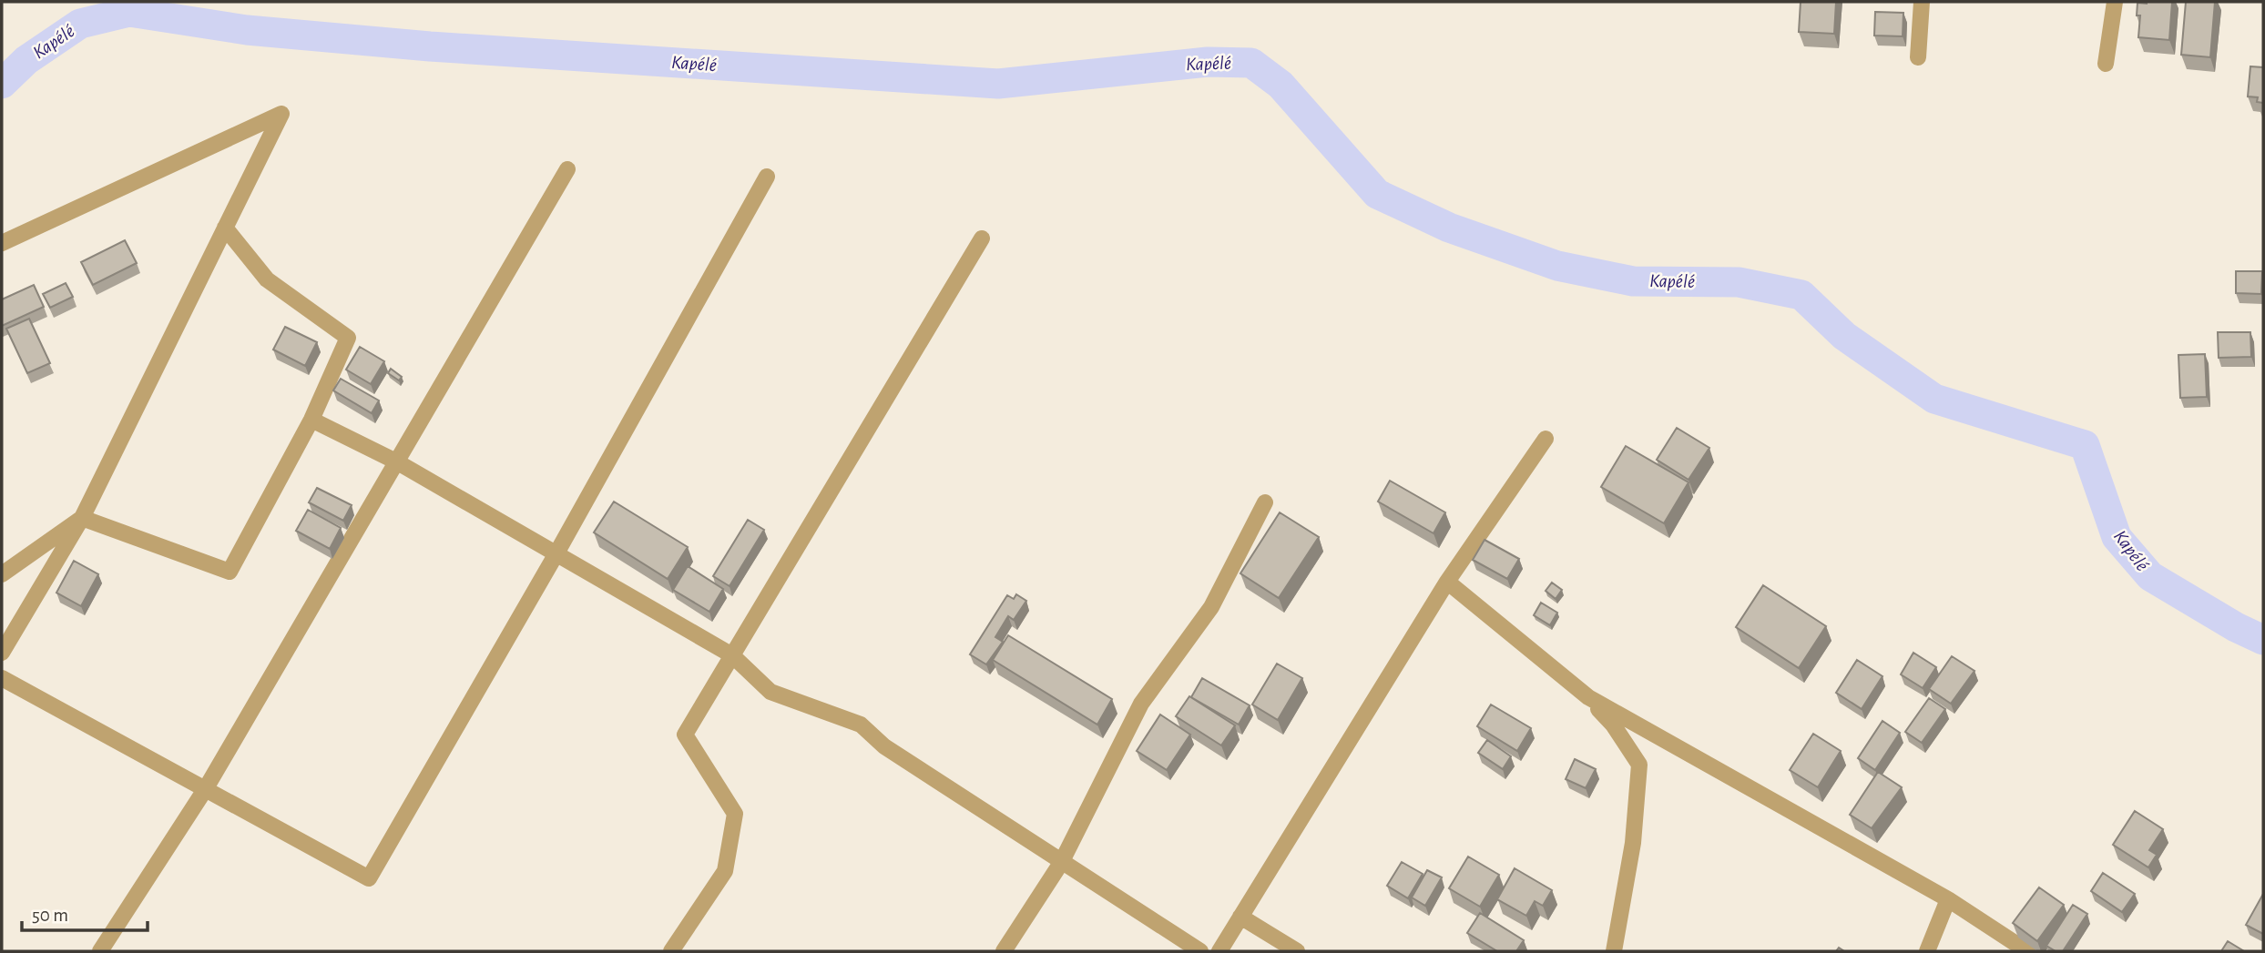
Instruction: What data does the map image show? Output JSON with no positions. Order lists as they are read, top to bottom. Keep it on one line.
{"water":["Kapélé"],"scale_bar":"50 m"}
